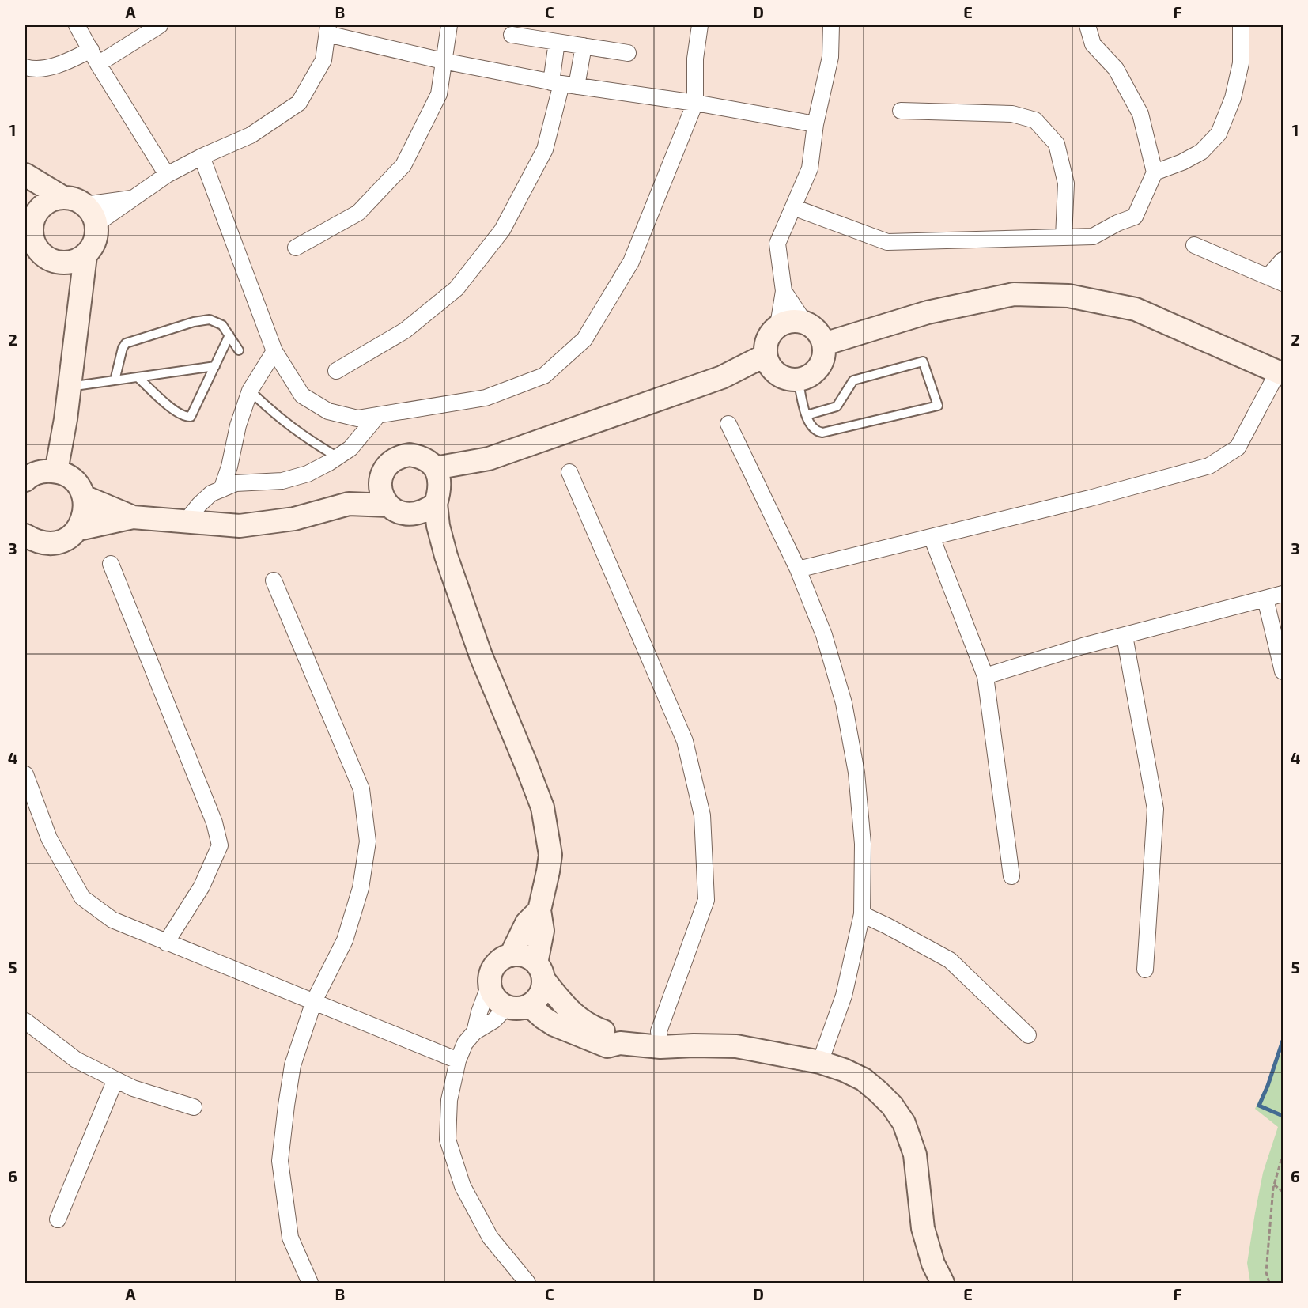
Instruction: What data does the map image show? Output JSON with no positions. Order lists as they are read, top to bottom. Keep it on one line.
{"grid":{"columns":["A","B","C","D","E","F"],"rows":["1","2","3","4","5","6"]}}
